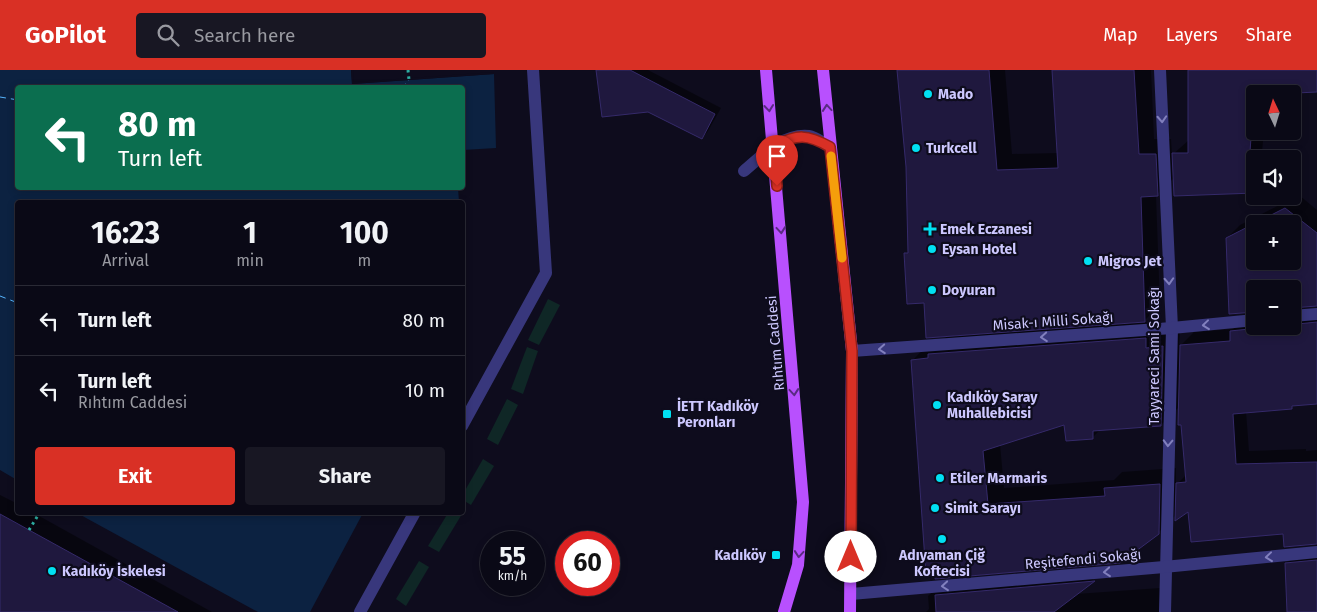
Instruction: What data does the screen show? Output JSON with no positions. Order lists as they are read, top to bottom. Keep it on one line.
{"streets":{"main road":["Rıhtım Caddesi"],"street":["Misak-ı Milli Sokağı","Tayyareci Sami Sokağı","Reşitefendi Sokağı"]},"crossings":[["Misak-ı Milli Sokağı","Tayyareci Sami Sokağı"],["Tayyareci Sami Sokağı","Reşitefendi Sokağı"]],"one_way":["Misak-ı Milli Sokağı","Tayyareci Sami Sokağı","Reşitefendi Sokağı"],"places":{"other":["Mado","Turkcell","Eysan Hotel","Migros Jet","Doyuran","Kadıköy Saray Muhallebicisi","Etiler Marmaris","Simit Sarayı","Adıyaman Çiğ Koftecisi","Kadıköy İskelesi"],"health":["Emek Eczanesi"],"transit":["İETT Kadıköy Peronları","Kadıköy"]},"north":"top","page":{"header":"GoPilot","search":"Search here","nav":["Map","Layers","Share"],"map_buttons":["+","−"],"turn":["80 m","Turn left"],"eta":["16:23","Arrival","1","min","100","m"],"list":[{"name":"Turn left","value":"80 m"},{"name":"Turn left","note":"Rıhtım Caddesi","value":"10 m"}],"buttons":["Exit","Share"],"speed":"55 km/h","limit":"60"}}
